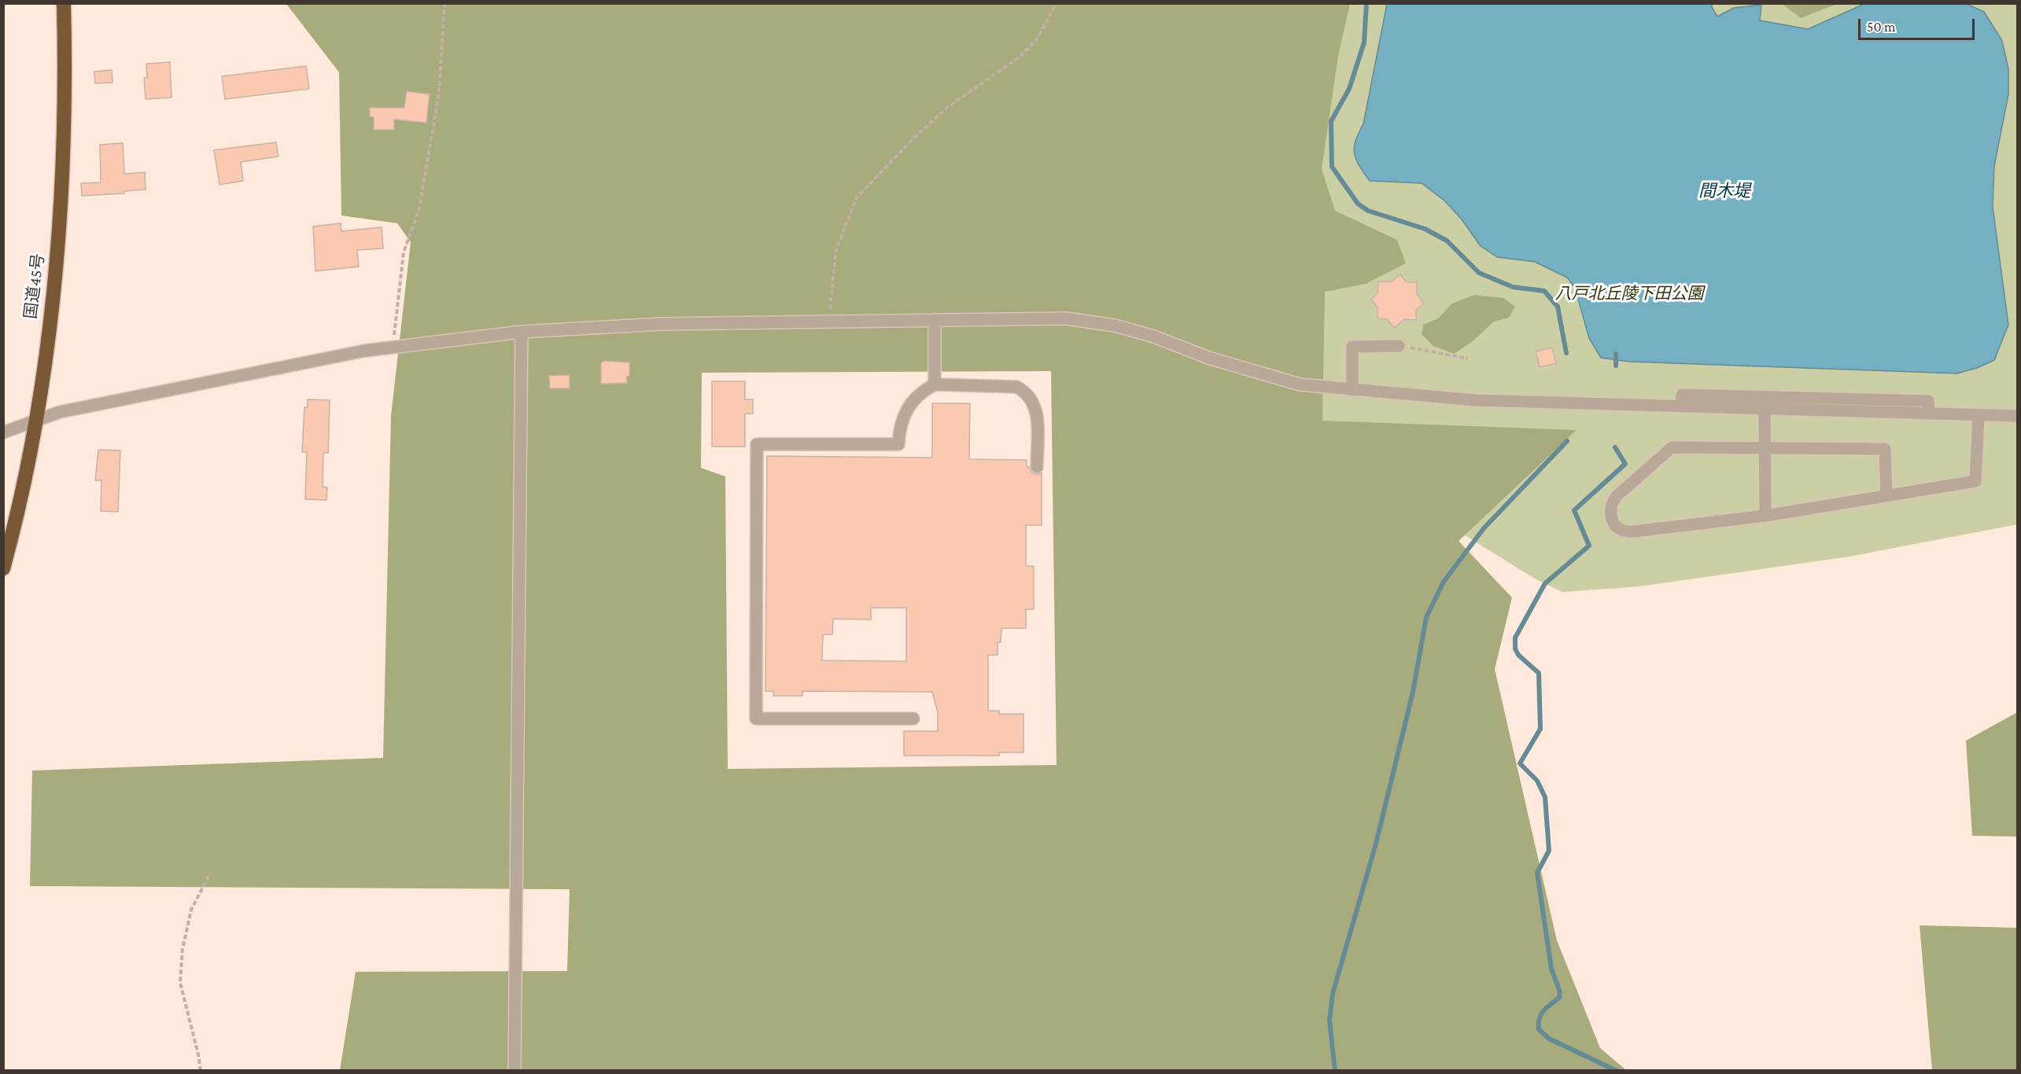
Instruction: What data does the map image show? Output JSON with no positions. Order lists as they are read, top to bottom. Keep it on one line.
{"streets":{"highway":["国道45号"]},"water":["間木堤"],"parks":["八戸北丘陵下田公園"],"scale_bar":"50 m"}
